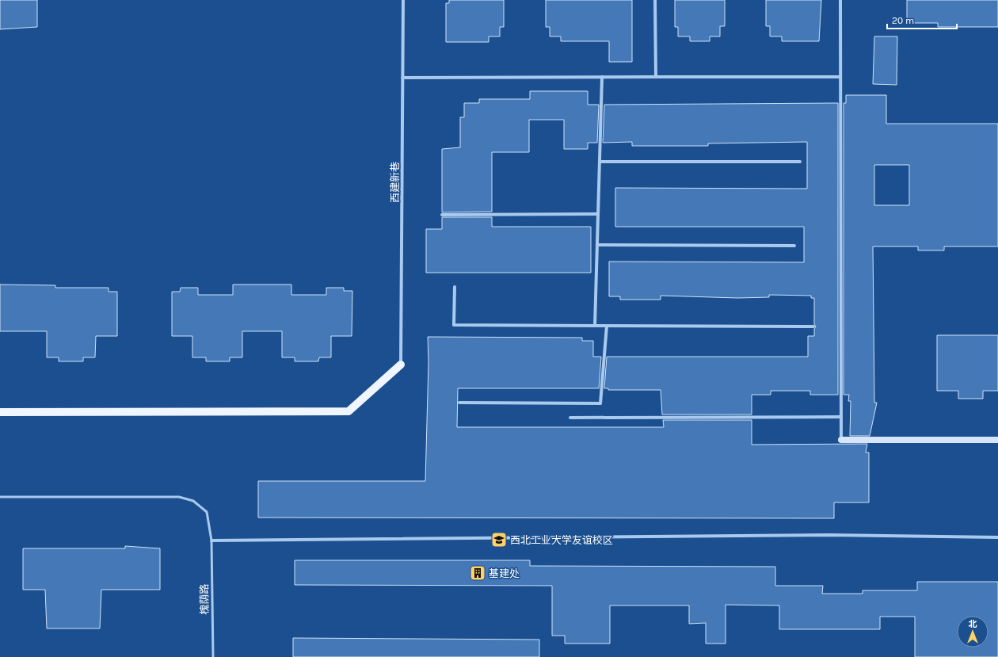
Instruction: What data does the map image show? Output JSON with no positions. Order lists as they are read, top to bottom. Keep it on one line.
{"streets":{"street":["西建新巷"],"lane":["槐荫路"]},"places":{"school or university":["西北工业大学友谊校区"],"building":["基建处"]},"scale_bar":"20 m","north":"top"}
